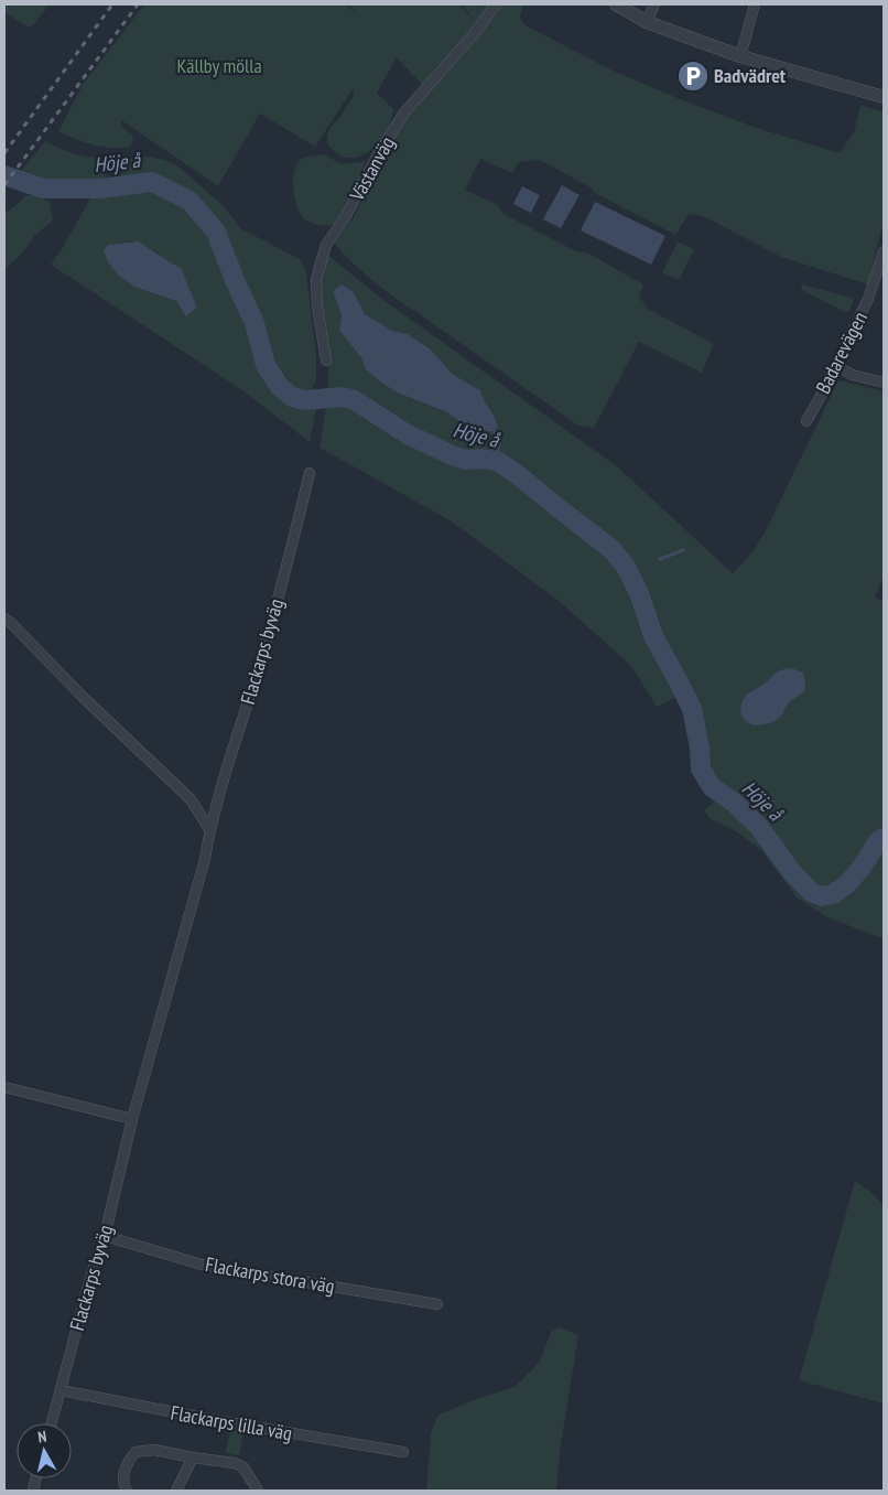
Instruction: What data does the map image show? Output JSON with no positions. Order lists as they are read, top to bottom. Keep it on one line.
{"streets":{"street":["Västanväg","Badarevägen","Flackarps byväg","Flackarps stora väg","Flackarps lilla väg"]},"crossings":[["Flackarps byväg","Flackarps stora väg"],["Flackarps byväg","Flackarps lilla väg"]],"water":["Höje å"],"parks":["Källby mölla"],"places":{"parking":["Badvädret"]},"north":"top"}
